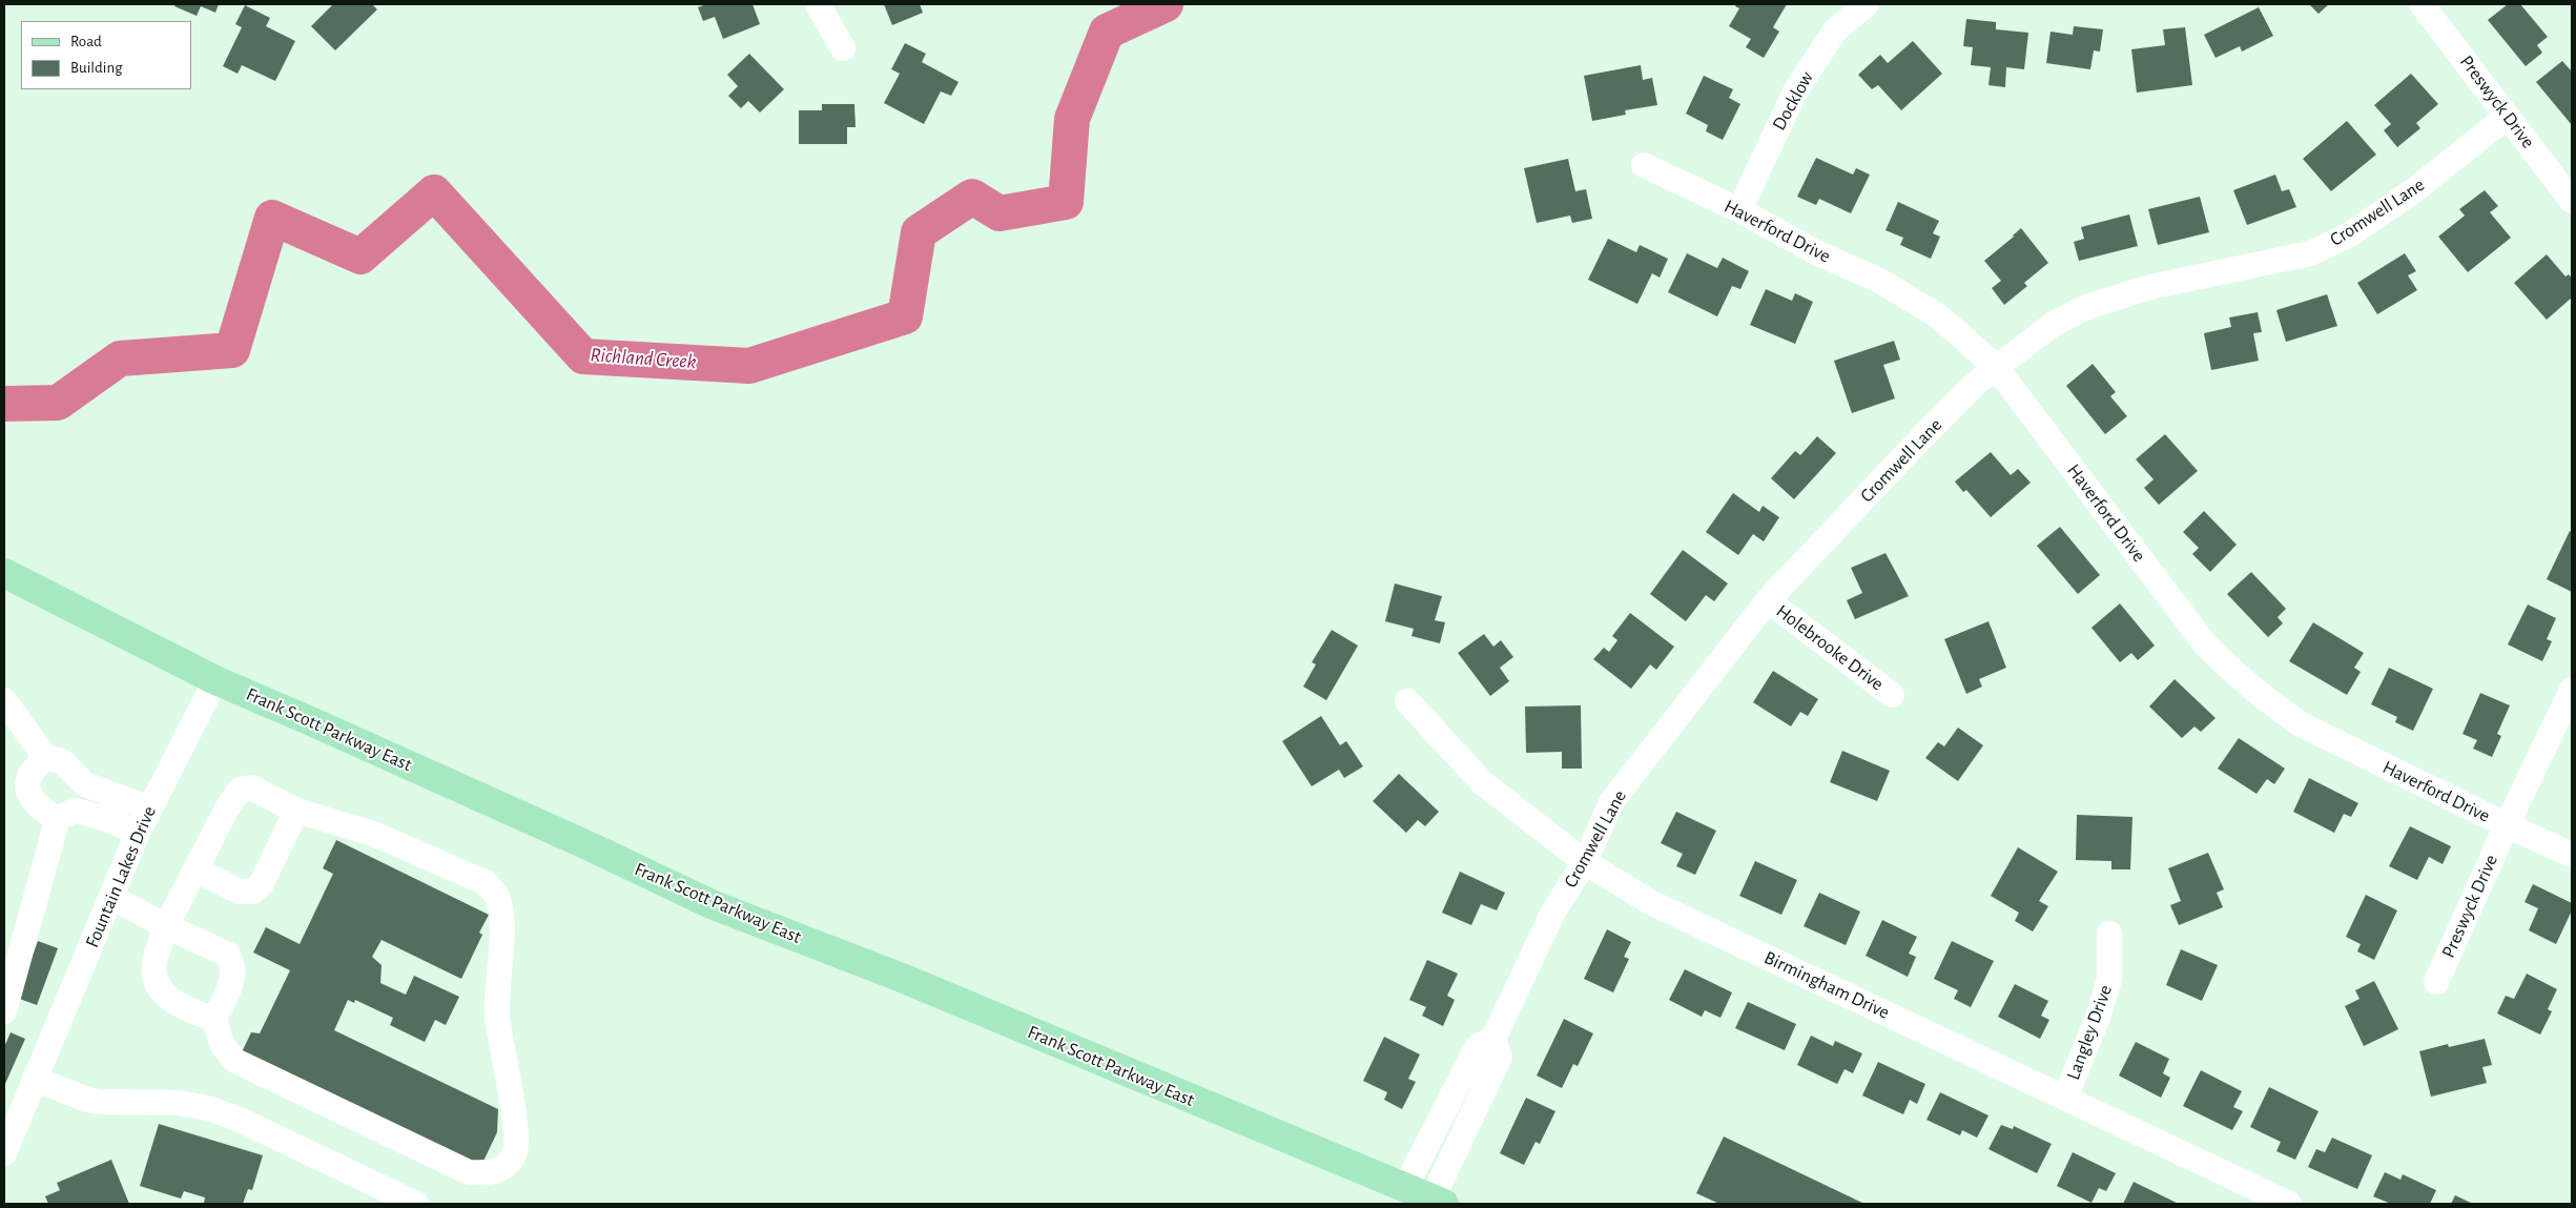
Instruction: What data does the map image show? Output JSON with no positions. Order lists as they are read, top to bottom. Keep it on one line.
{"streets":{"main road":["Frank Scott Parkway East"],"street":["Docklow","Preswyck Drive","Cromwell Lane","Haverford Drive","Holebrooke Drive","Fountain Lakes Drive","Birmingham Drive","Langley Drive"]},"crossings":[["Docklow","Haverford Drive"],["Preswyck Drive","Cromwell Lane"],["Preswyck Drive","Haverford Drive"],["Cromwell Lane","Haverford Drive"],["Cromwell Lane","Holebrooke Drive"],["Cromwell Lane","Frank Scott Parkway East"],["Cromwell Lane","Birmingham Drive"],["Frank Scott Parkway East","Fountain Lakes Drive"],["Birmingham Drive","Langley Drive"]],"water":["Richland Creek"],"legend":["Road","Building"]}
